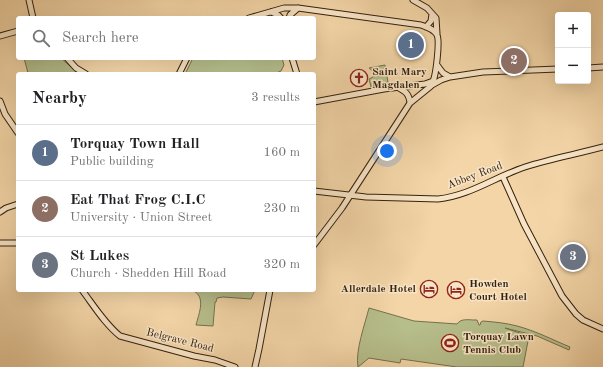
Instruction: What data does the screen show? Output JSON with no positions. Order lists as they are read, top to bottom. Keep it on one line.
{"streets":{"street":["Abbey Road","Belgrave Road"]},"places":{"church":["Saint Mary Magdalen"],"hotel":["Allerdale Hotel","Howden Court Hotel"],"sports":["Torquay Lawn Tennis Club"]},"page":{"map_buttons":["+","−"],"search":"Search here","pins":["1","2","3"],"heading":["Nearby","3 results"],"list":[{"mark":"1","name":"Torquay Town Hall","note":"Public building","value":"160 m"},{"mark":"2","name":"Eat That Frog C.I.C","note":"University · Union Street","value":"230 m"},{"mark":"3","name":"St Lukes","note":"Church · Shedden Hill Road","value":"320 m"}]}}
